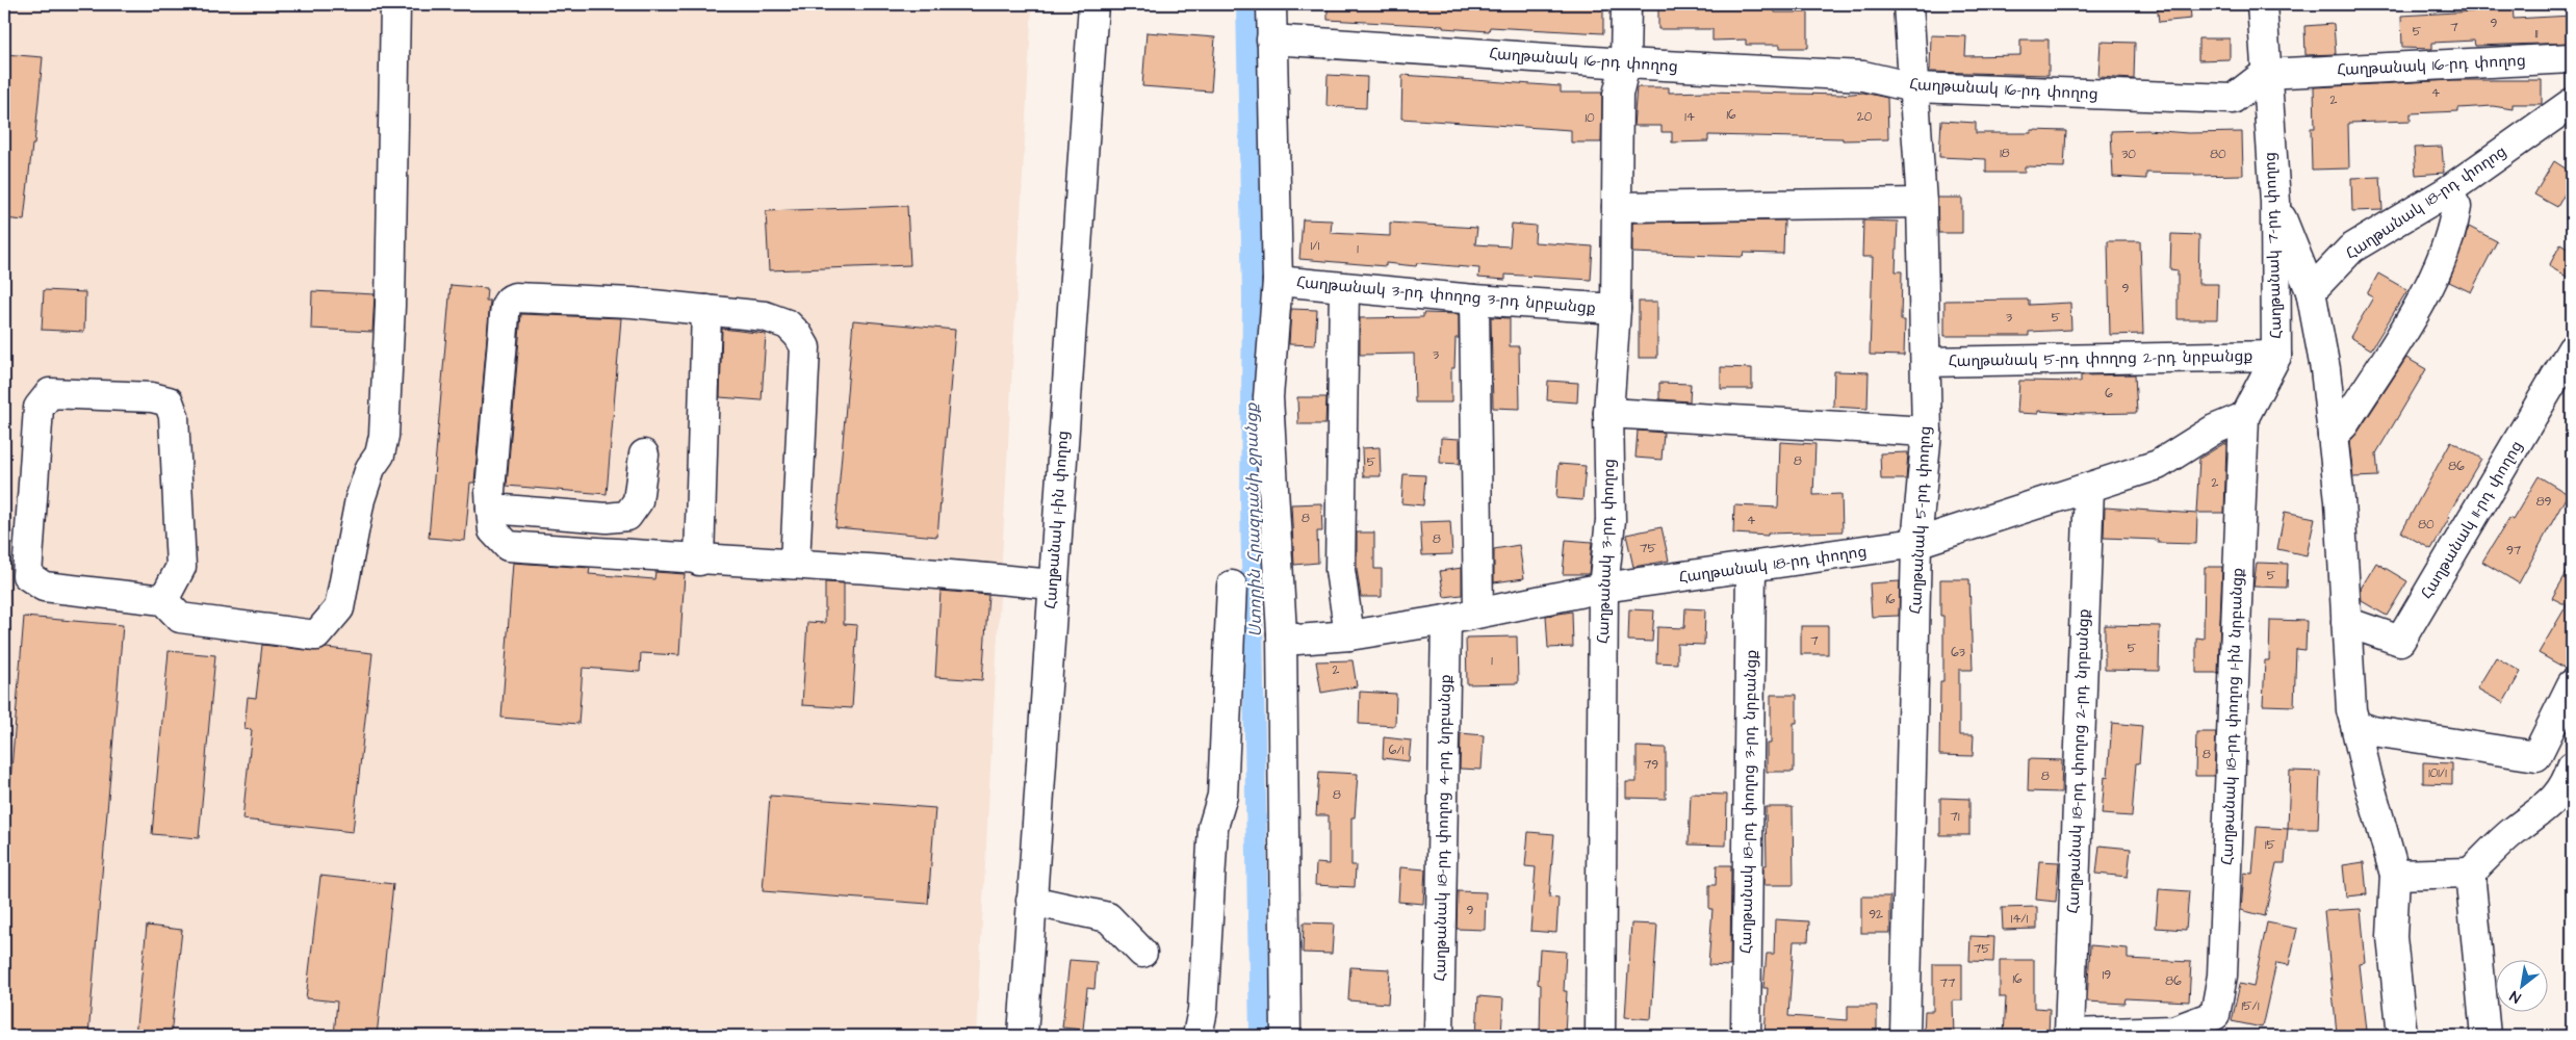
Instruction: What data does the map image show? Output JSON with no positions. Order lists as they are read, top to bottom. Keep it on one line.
{"streets":{"street":["Հաղթանակ 16-րդ փողոց","Հաղթանակ 18-րդ փողոց","Հաղթանակ 7-րդ փողոց","Հաղթանակ 3-րդ փողոց 3-րդ նրբանցք","Հաղթանակ 5-րդ փողոց 2-րդ նրբանցք","Հաղթանակ 1-ին փողոց","Հաղթանակ 5-րդ փողոց","Հաղթանակ 11-րդ փողոց","Հաղթանակ 3-րդ փողոց","Հաղթանակ 18-րդ փողոց 1-ին նրբանցք","Հաղթանակ 18-րդ փողոց 2-րդ նրբանցք","Հաղթանակ 18-րդ փողոց 3-րդ նրբանցք","Հաղթանակ 18-րդ փողոց 4-րդ նրբանցք"]},"crossings":[["Հաղթանակ 16-րդ փողոց","Հաղթանակ 7-րդ փողոց"],["Հաղթանակ 16-րդ փողոց","Հաղթանակ 5-րդ փողոց"],["Հաղթանակ 16-րդ փողոց","Հաղթանակ 3-րդ փողոց"],["Հաղթանակ 18-րդ փողոց","Հաղթանակ 7-րդ փողոց"],["Հաղթանակ 18-րդ փողոց","Հաղթանակ 5-րդ փողոց"],["Հաղթանակ 18-րդ փողոց","Հաղթանակ 3-րդ փողոց"],["Հաղթանակ 18-րդ փողոց","Հաղթանակ 18-րդ փողոց 1-ին նրբանցք"],["Հաղթանակ 18-րդ փողոց","Հաղթանակ 18-րդ փողոց 2-րդ նրբանցք"],["Հաղթանակ 18-րդ փողոց","Հաղթանակ 18-րդ փողոց 3-րդ նրբանցք"],["Հաղթանակ 18-րդ փողոց","Հաղթանակ 18-րդ փողոց 4-րդ նրբանցք"],["Հաղթանակ 7-րդ փողոց","Հաղթանակ 5-րդ փողոց 2-րդ նրբանցք"],["Հաղթանակ 7-րդ փողոց","Հաղթանակ 18-րդ փողոց 1-ին նրբանցք"],["Հաղթանակ 3-րդ փողոց 3-րդ նրբանցք","Հաղթանակ 3-րդ փողոց"],["Հաղթանակ 5-րդ փողոց 2-րդ նրբանցք","Հաղթանակ 5-րդ փողոց"],["Հաղթանակ 18-րդ փողոց 1-ին նրբանցք","Հաղթանակ 18-րդ փողոց 2-րդ նրբանցք"]],"water":["Ստորին Հրազդանի ջրանցք"],"house_numbers":["9","7","5","11","4","2","16","14","20","10","18","30","80","1/1","1","9","3","5","3","6","8","5","86","2","89","8","4","80","8","75","97","5","16","7","5","63","1","2","6/1","8","79","101/1","8","8","71","15","9","92","14/1","75","19","16","86","77","15/1"],"north":"bottom left"}
